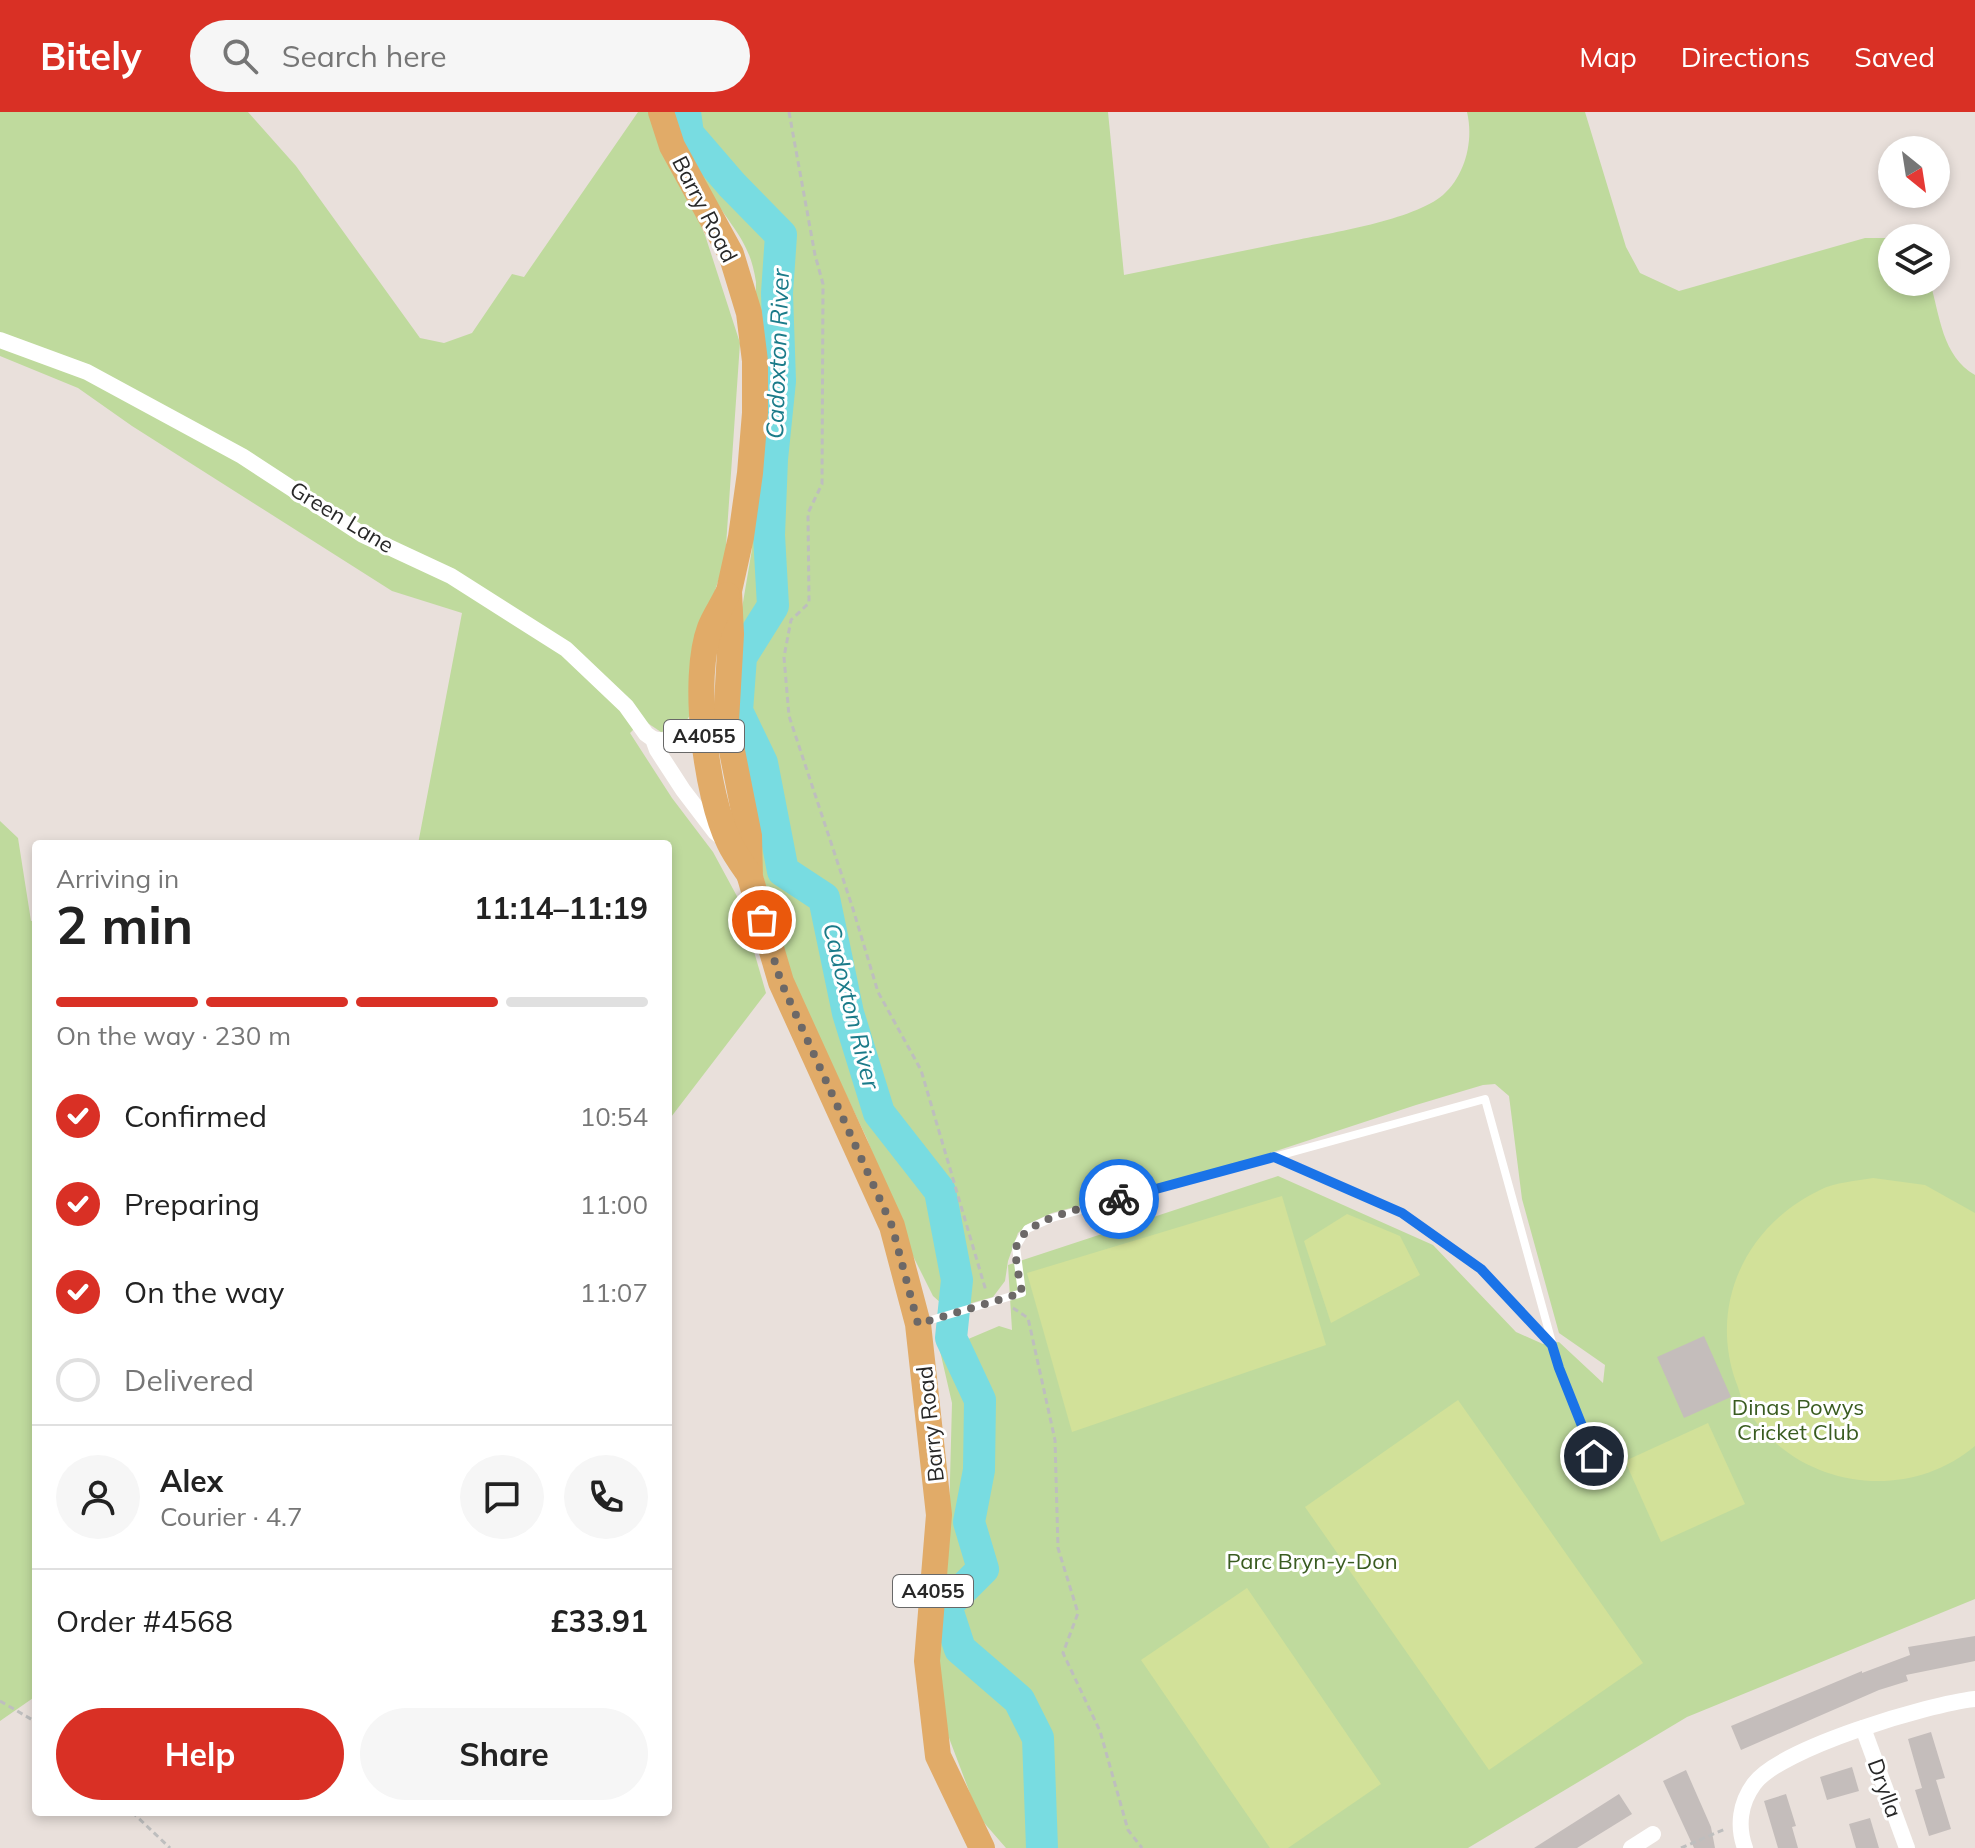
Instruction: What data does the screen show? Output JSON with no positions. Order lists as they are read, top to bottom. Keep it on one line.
{"streets":{"main road":["Barry Road","A4055"],"street":["Green Lane","Drylla"]},"crossings":[["Barry Road","Green Lane"]],"water":["Cadoxton River"],"parks":["Dinas Powys Cricket Club","Parc Bryn-y-Don"],"north":"bottom right","page":{"header":"Bitely","search":"Search here","nav":["Map","Directions","Saved"],"heading":["2 min","Arriving in","11:14–11:19"],"panel":["Alex","Courier · 4.7","Order #4568","£33.91"],"bar":"On the way · 230 m","list":[["Confirmed","10:54"],["Preparing","11:00"],["On the way","11:07"],"Delivered"],"buttons":["Help","Share"]}}
